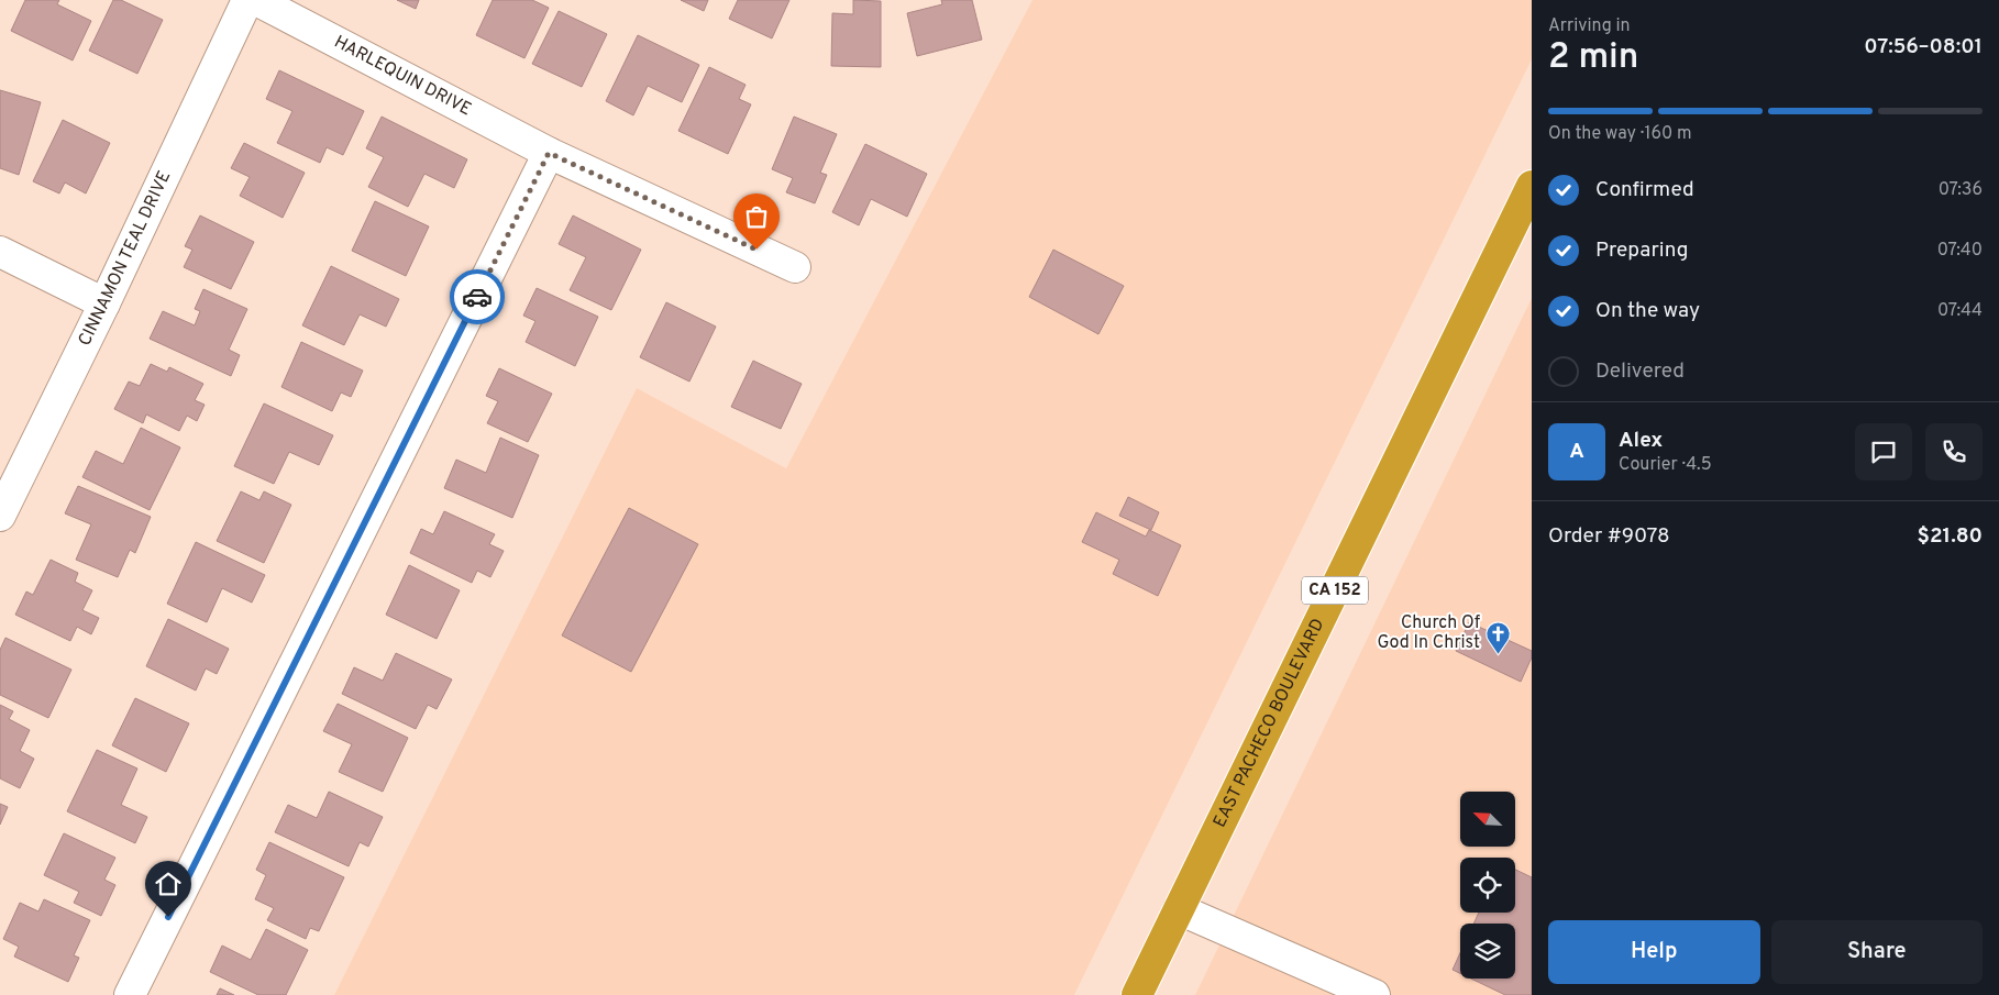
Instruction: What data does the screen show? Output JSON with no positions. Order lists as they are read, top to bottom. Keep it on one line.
{"streets":{"highway":["CA 152","EAST PACHECO BOULEVARD"],"street":["HARLEQUIN DRIVE","CINNAMON TEAL DRIVE"]},"places":{"church":["Church Of God In Christ"]},"north":"top left","page":{"heading":["2 min","Arriving in","07:56–08:01"],"panel":["Alex","Courier · 4.5","Order #9078","$21.80"],"bar":"On the way · 160 m","list":[["Confirmed","07:36"],["Preparing","07:40"],["On the way","07:44"],"Delivered"],"round":"A","buttons":["Help","Share"]}}
